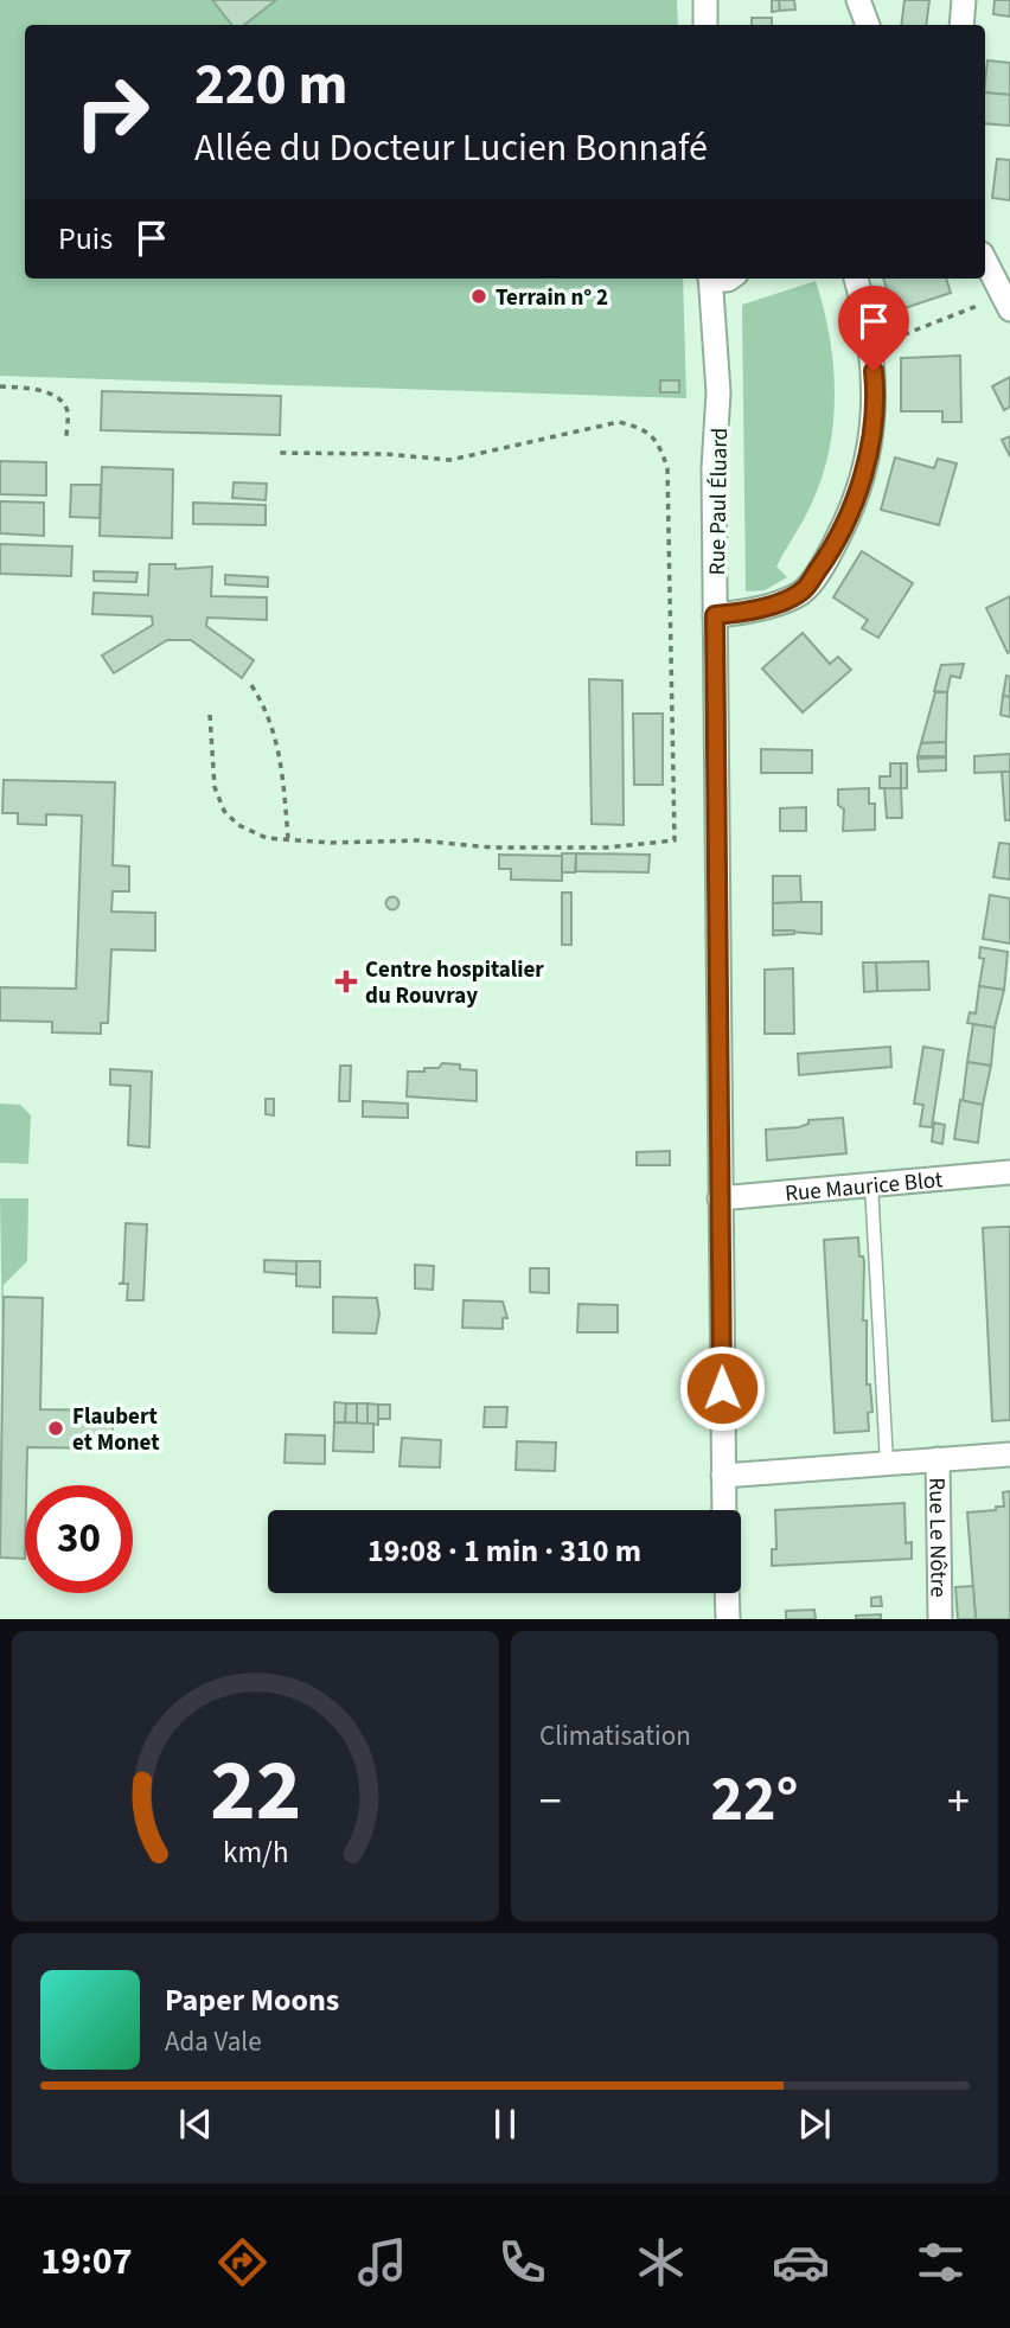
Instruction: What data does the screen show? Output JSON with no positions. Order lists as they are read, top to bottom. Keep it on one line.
{"streets":{"street":["Rue Paul Éluard","Rue Maurice Blot","Rue Le Nôtre"]},"crossings":[["Rue Paul Éluard","Rue Maurice Blot"]],"places":{"other":["Terrain n° 2","Flaubert et Monet"],"health":["Centre hospitalier du Rouvray"]},"page":{"turn":["220 m","Allée du Docteur Lucien Bonnafé"],"then":"Puis","limit":"30","trip":"19:08 · 1 min · 310 m","tile":"Climatisation","heat":["−","22°","+"],"song":["Paper Moons","Ada Vale"],"tabs":"19:07","gauge":["22","km/h"]}}
